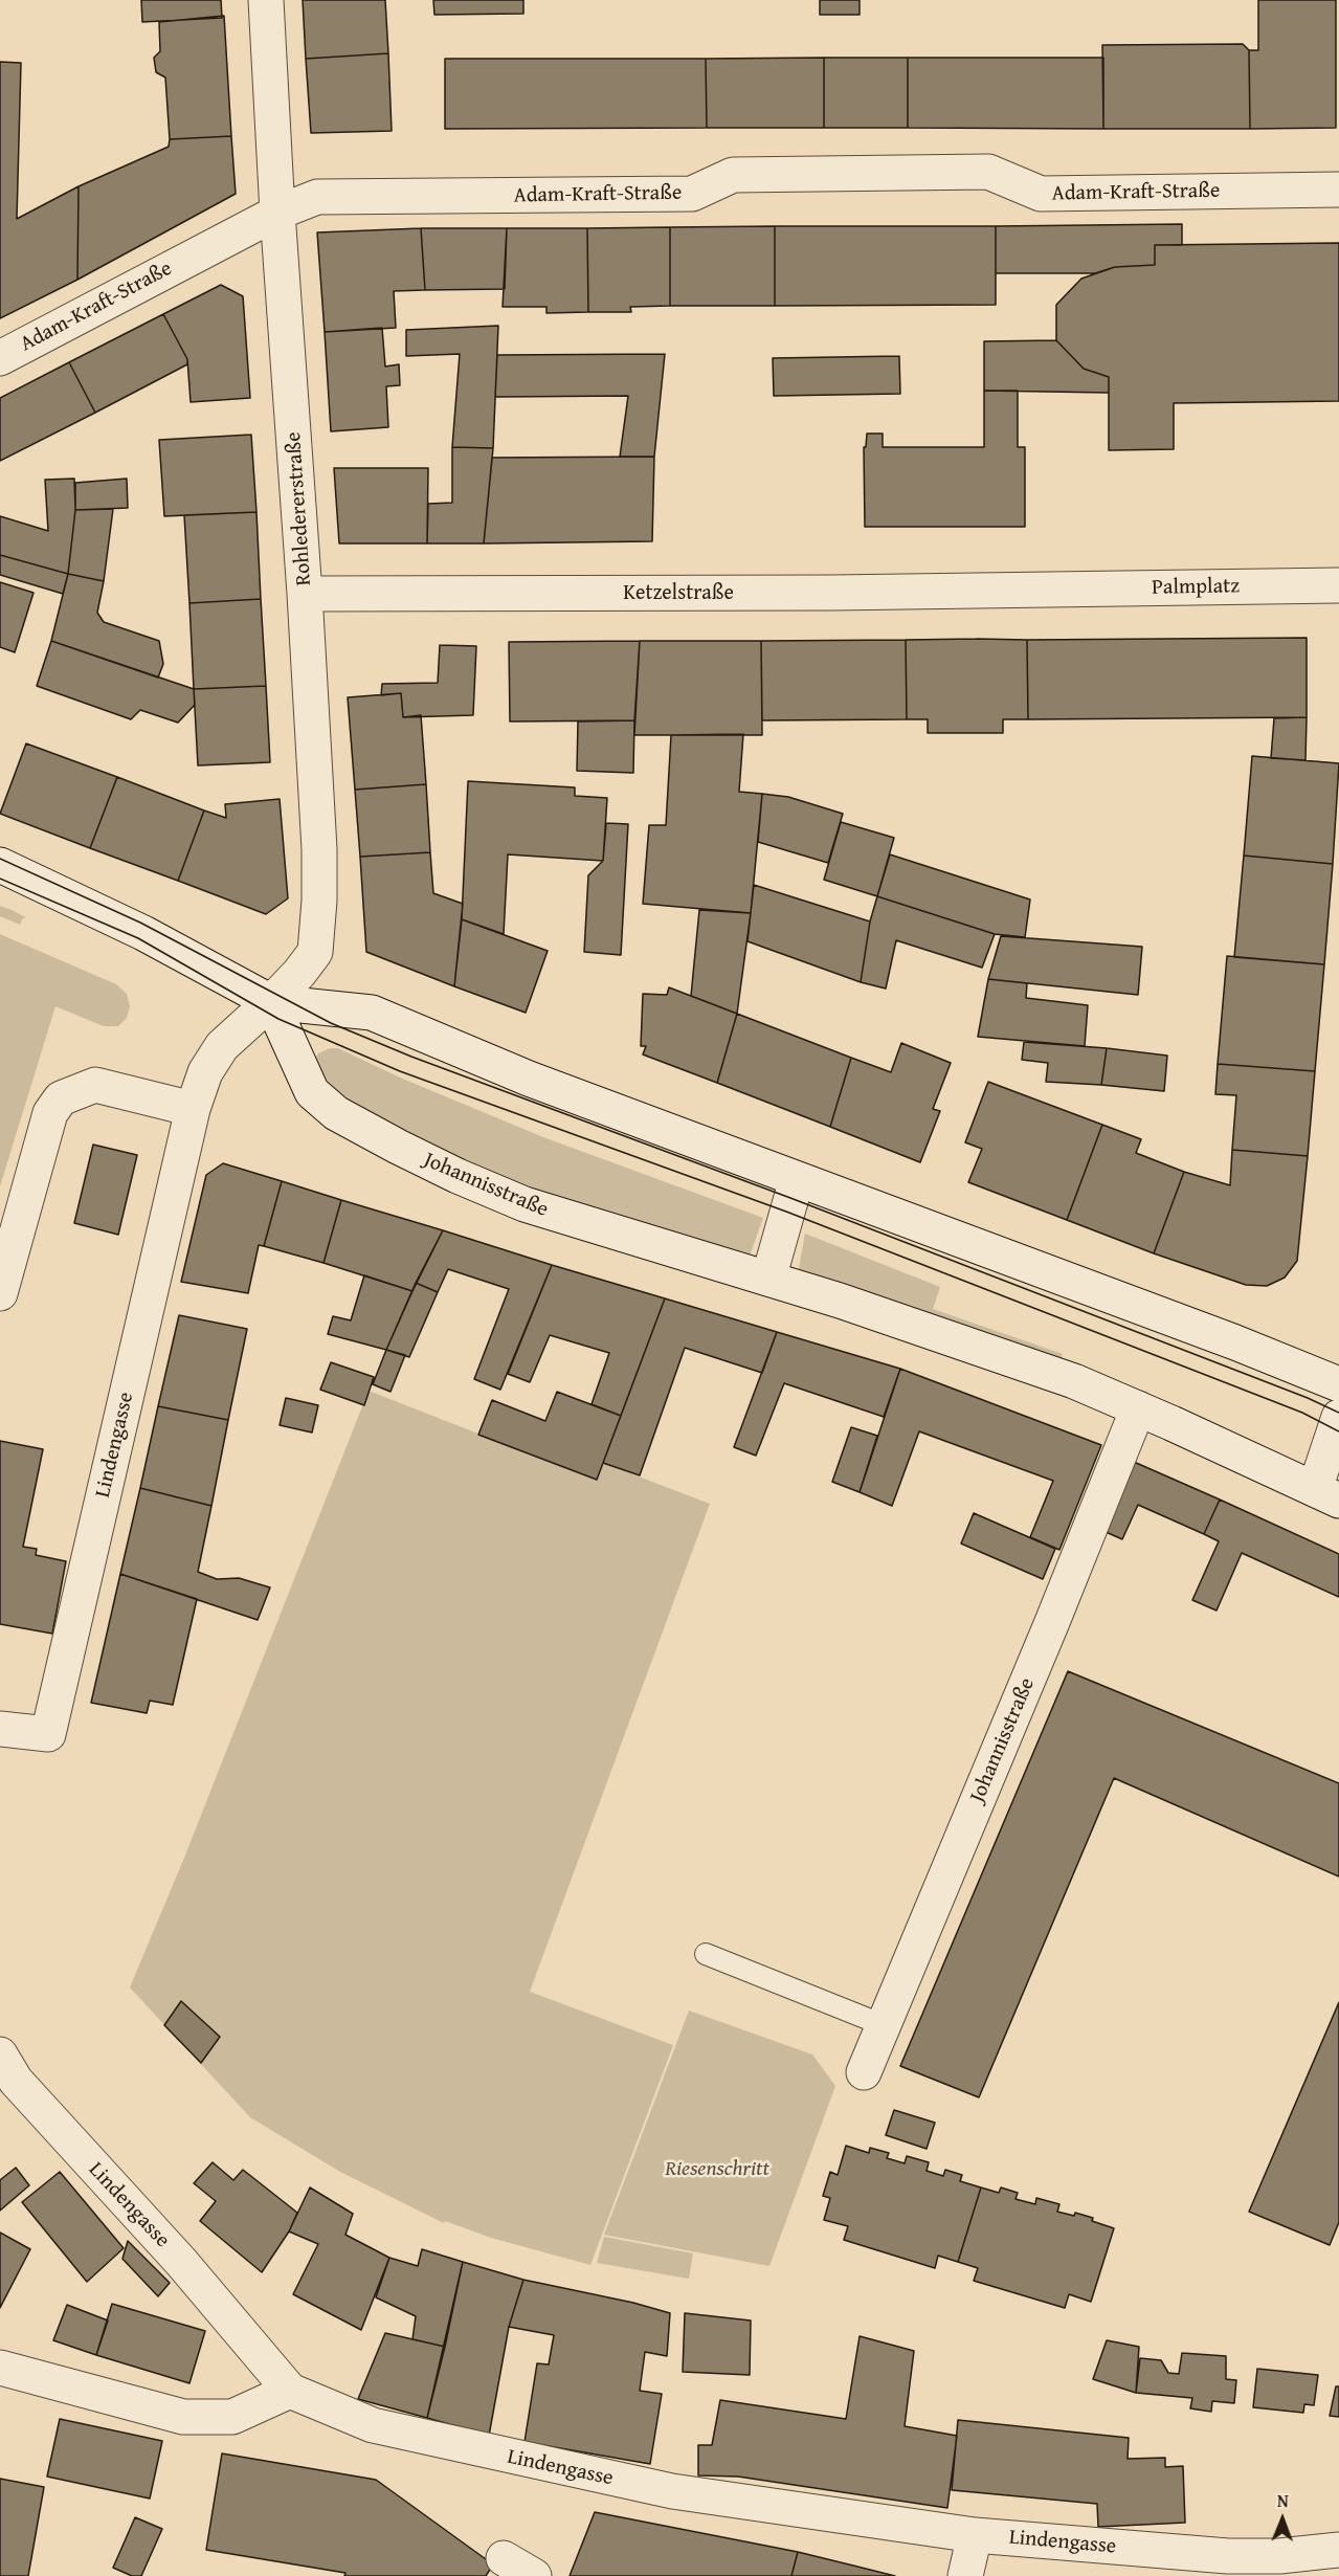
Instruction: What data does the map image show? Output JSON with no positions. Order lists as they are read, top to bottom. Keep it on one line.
{"streets":{"street":["Adam-Kraft-Straße","Rohledererstraße","Palmplatz","Ketzelstraße","Johannisstraße","Lindengasse"]},"crossings":[["Adam-Kraft-Straße","Rohledererstraße"],["Rohledererstraße","Ketzelstraße"],["Rohledererstraße","Johannisstraße"],["Rohledererstraße","Lindengasse"],["Palmplatz","Ketzelstraße"]],"parks":["Riesenschritt"],"north":"top"}
